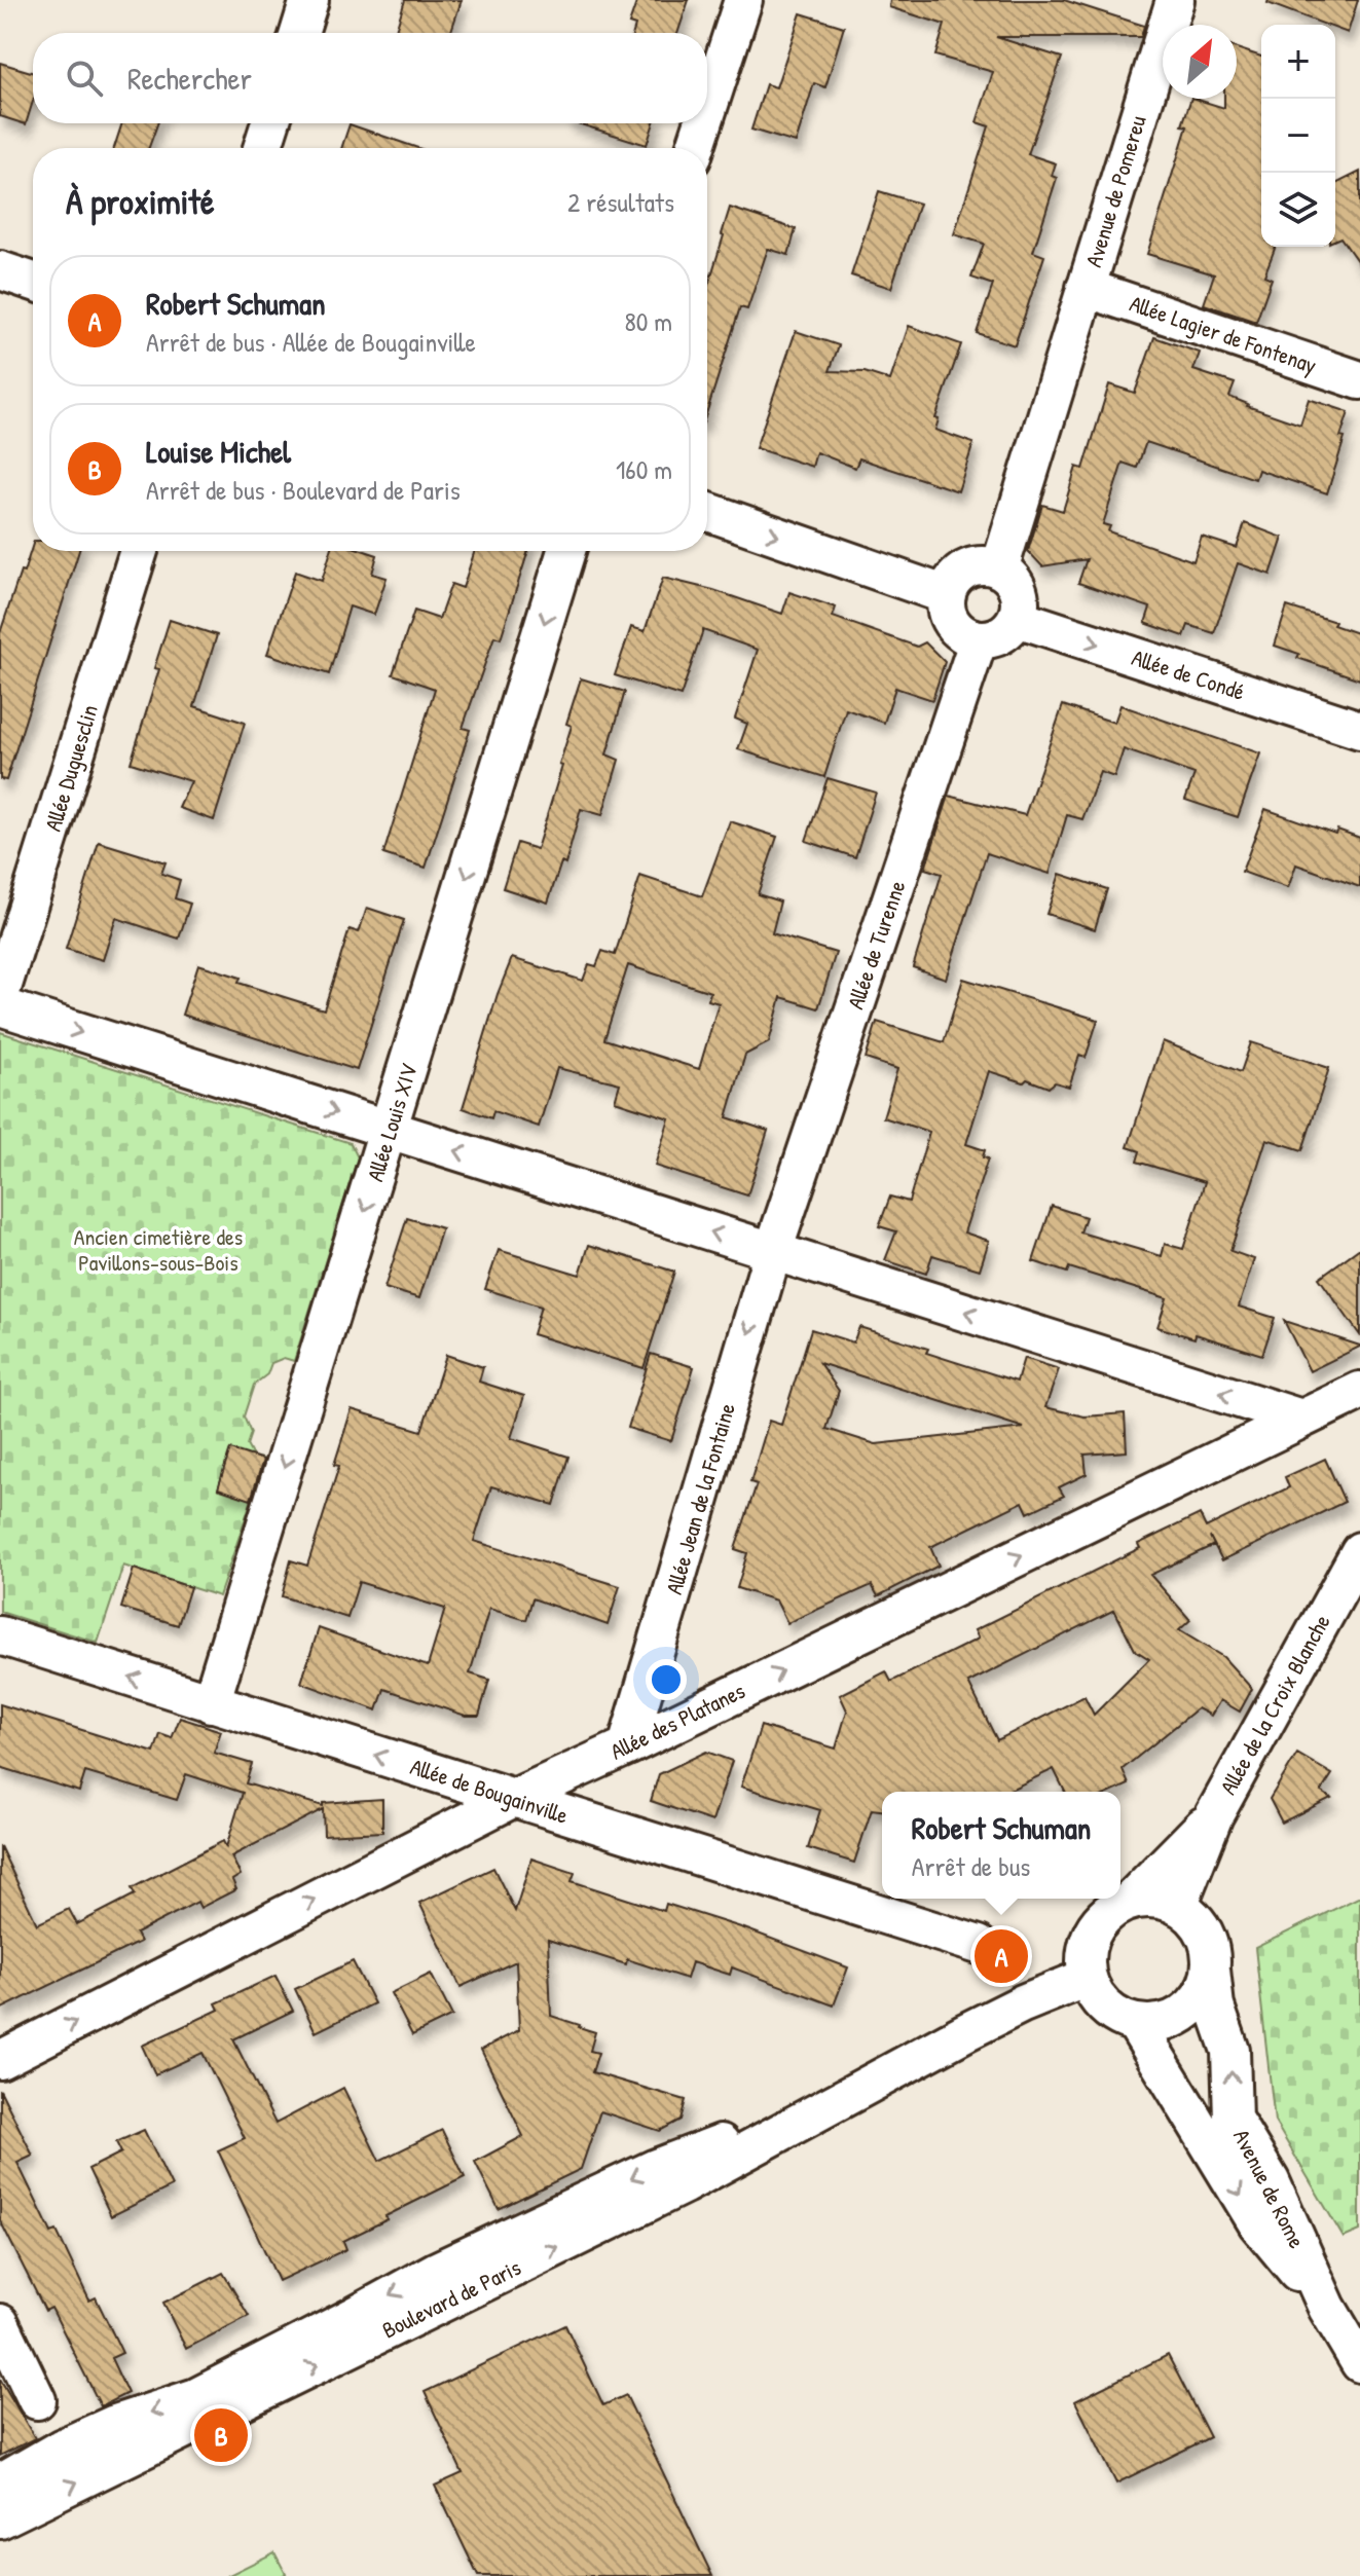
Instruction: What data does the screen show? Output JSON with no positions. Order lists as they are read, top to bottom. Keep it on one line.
{"streets":{"street":["Avenue de Pomereu","Allée Lagier de Fontenay","Allée de Condé","Allée Duguesclin","Allée de Turenne","Allée Louis XIV","Allée Jean de la Fontaine","Allée de la Croix Blanche","Allée des Platanes","Allée de Bougainville","Avenue de Rome","Boulevard de Paris"]},"crossings":[["Avenue de Pomereu","Allée Lagier de Fontenay"],["Allée de Condé","Allée de Turenne"],["Allée de Turenne","Allée Jean de la Fontaine"],["Allée Louis XIV","Allée de Bougainville"],["Allée Jean de la Fontaine","Allée des Platanes"],["Allée de la Croix Blanche","Avenue de Rome"],["Allée de la Croix Blanche","Boulevard de Paris"],["Allée des Platanes","Allée de Bougainville"],["Avenue de Rome","Boulevard de Paris"]],"one_way":["Allée de Condé","Allée Louis XIV","Allée Jean de la Fontaine","Allée des Platanes","Allée de Bougainville"],"parks":["Ancien cimetière des Pavillons-sous-Bois"],"north":"top right","page":{"map_buttons":["+","−"],"search":"Rechercher","heading":["À proximité","2 résultats"],"list":[{"mark":"A","name":"Robert Schuman","note":"Arrêt de bus · Allée de Bougainville","value":"80 m"},{"mark":"B","name":"Louise Michel","note":"Arrêt de bus · Boulevard de Paris","value":"160 m"}],"popup":["Robert Schuman","Arrêt de bus"],"pins":["A","B"]}}
